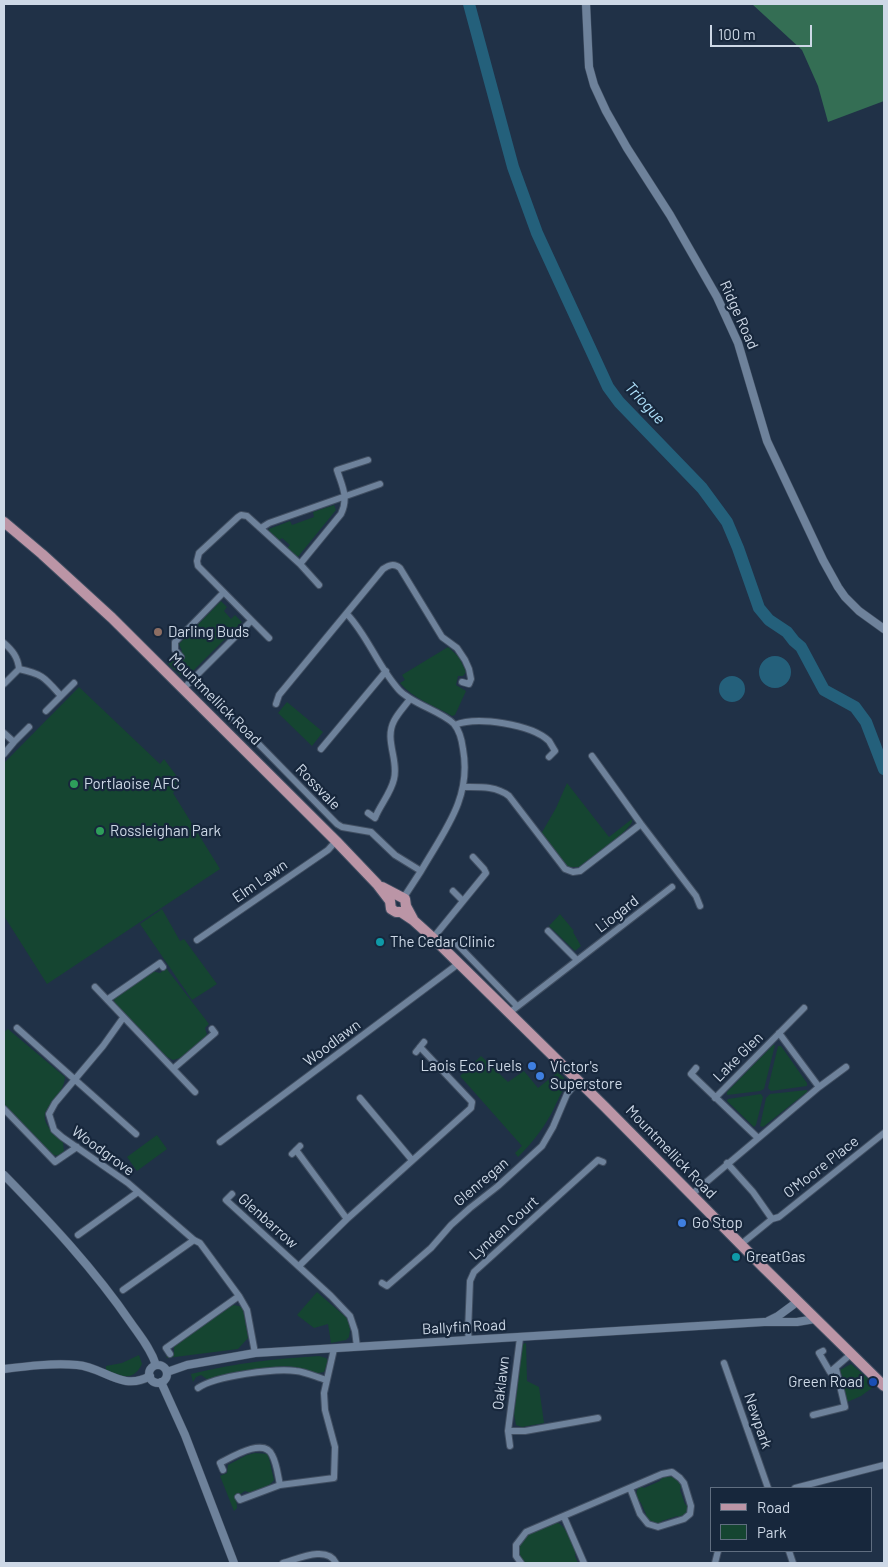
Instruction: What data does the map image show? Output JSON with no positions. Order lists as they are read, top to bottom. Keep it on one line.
{"streets":{"main road":["Mountmellick Road"],"street":["Ridge Road","Rossvale","Elm Lawn","Liogard","Woodlawn","Lake Glen","Woodgrove","O'Moore Place","Glenregan","Glenbarrow","Lynden Court","Ballyfin Road","Oaklawn","Newpark"]},"crossings":[["Mountmellick Road","Elm Lawn"],["Mountmellick Road","Liogard"],["Mountmellick Road","Woodlawn"],["Mountmellick Road","O'Moore Place"],["Mountmellick Road","Glenregan"],["Mountmellick Road","Ballyfin Road"],["Woodgrove","Ballyfin Road"],["Glenbarrow","Ballyfin Road"],["Lynden Court","Ballyfin Road"],["Ballyfin Road","Oaklawn"]],"water":["Triogue"],"places":["Darling Buds","Portlaoise AFC","Rossleighan Park","The Cedar Clinic","Laois Eco Fuels","Victor's Superstore","Go Stop","GreatGas","Green Road"],"legend":["Road","Park"],"scale_bar":"100 m"}
